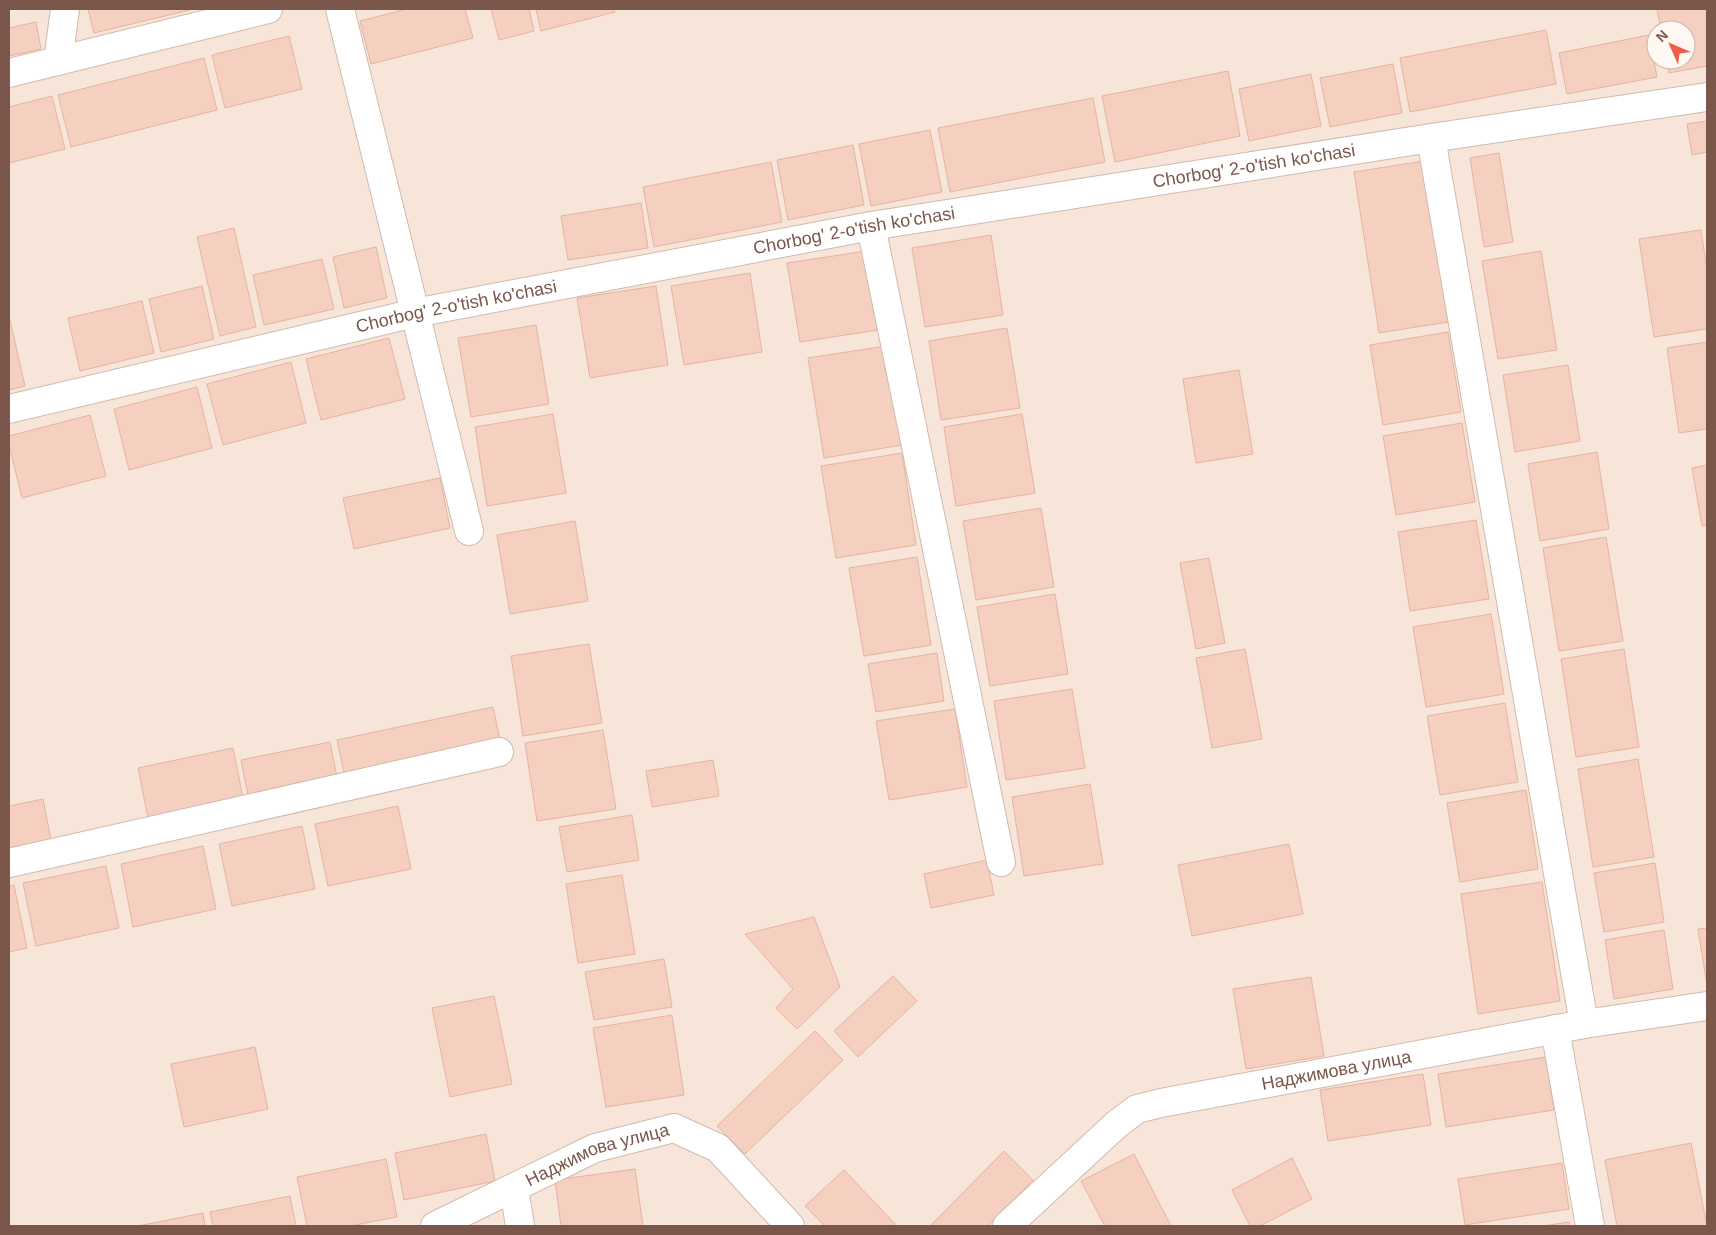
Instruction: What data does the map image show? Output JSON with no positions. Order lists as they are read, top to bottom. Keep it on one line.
{"streets":{"street":["Chorbog' 2-o'tish ko'chasi","Наджимова улица"]},"north":"top left"}
